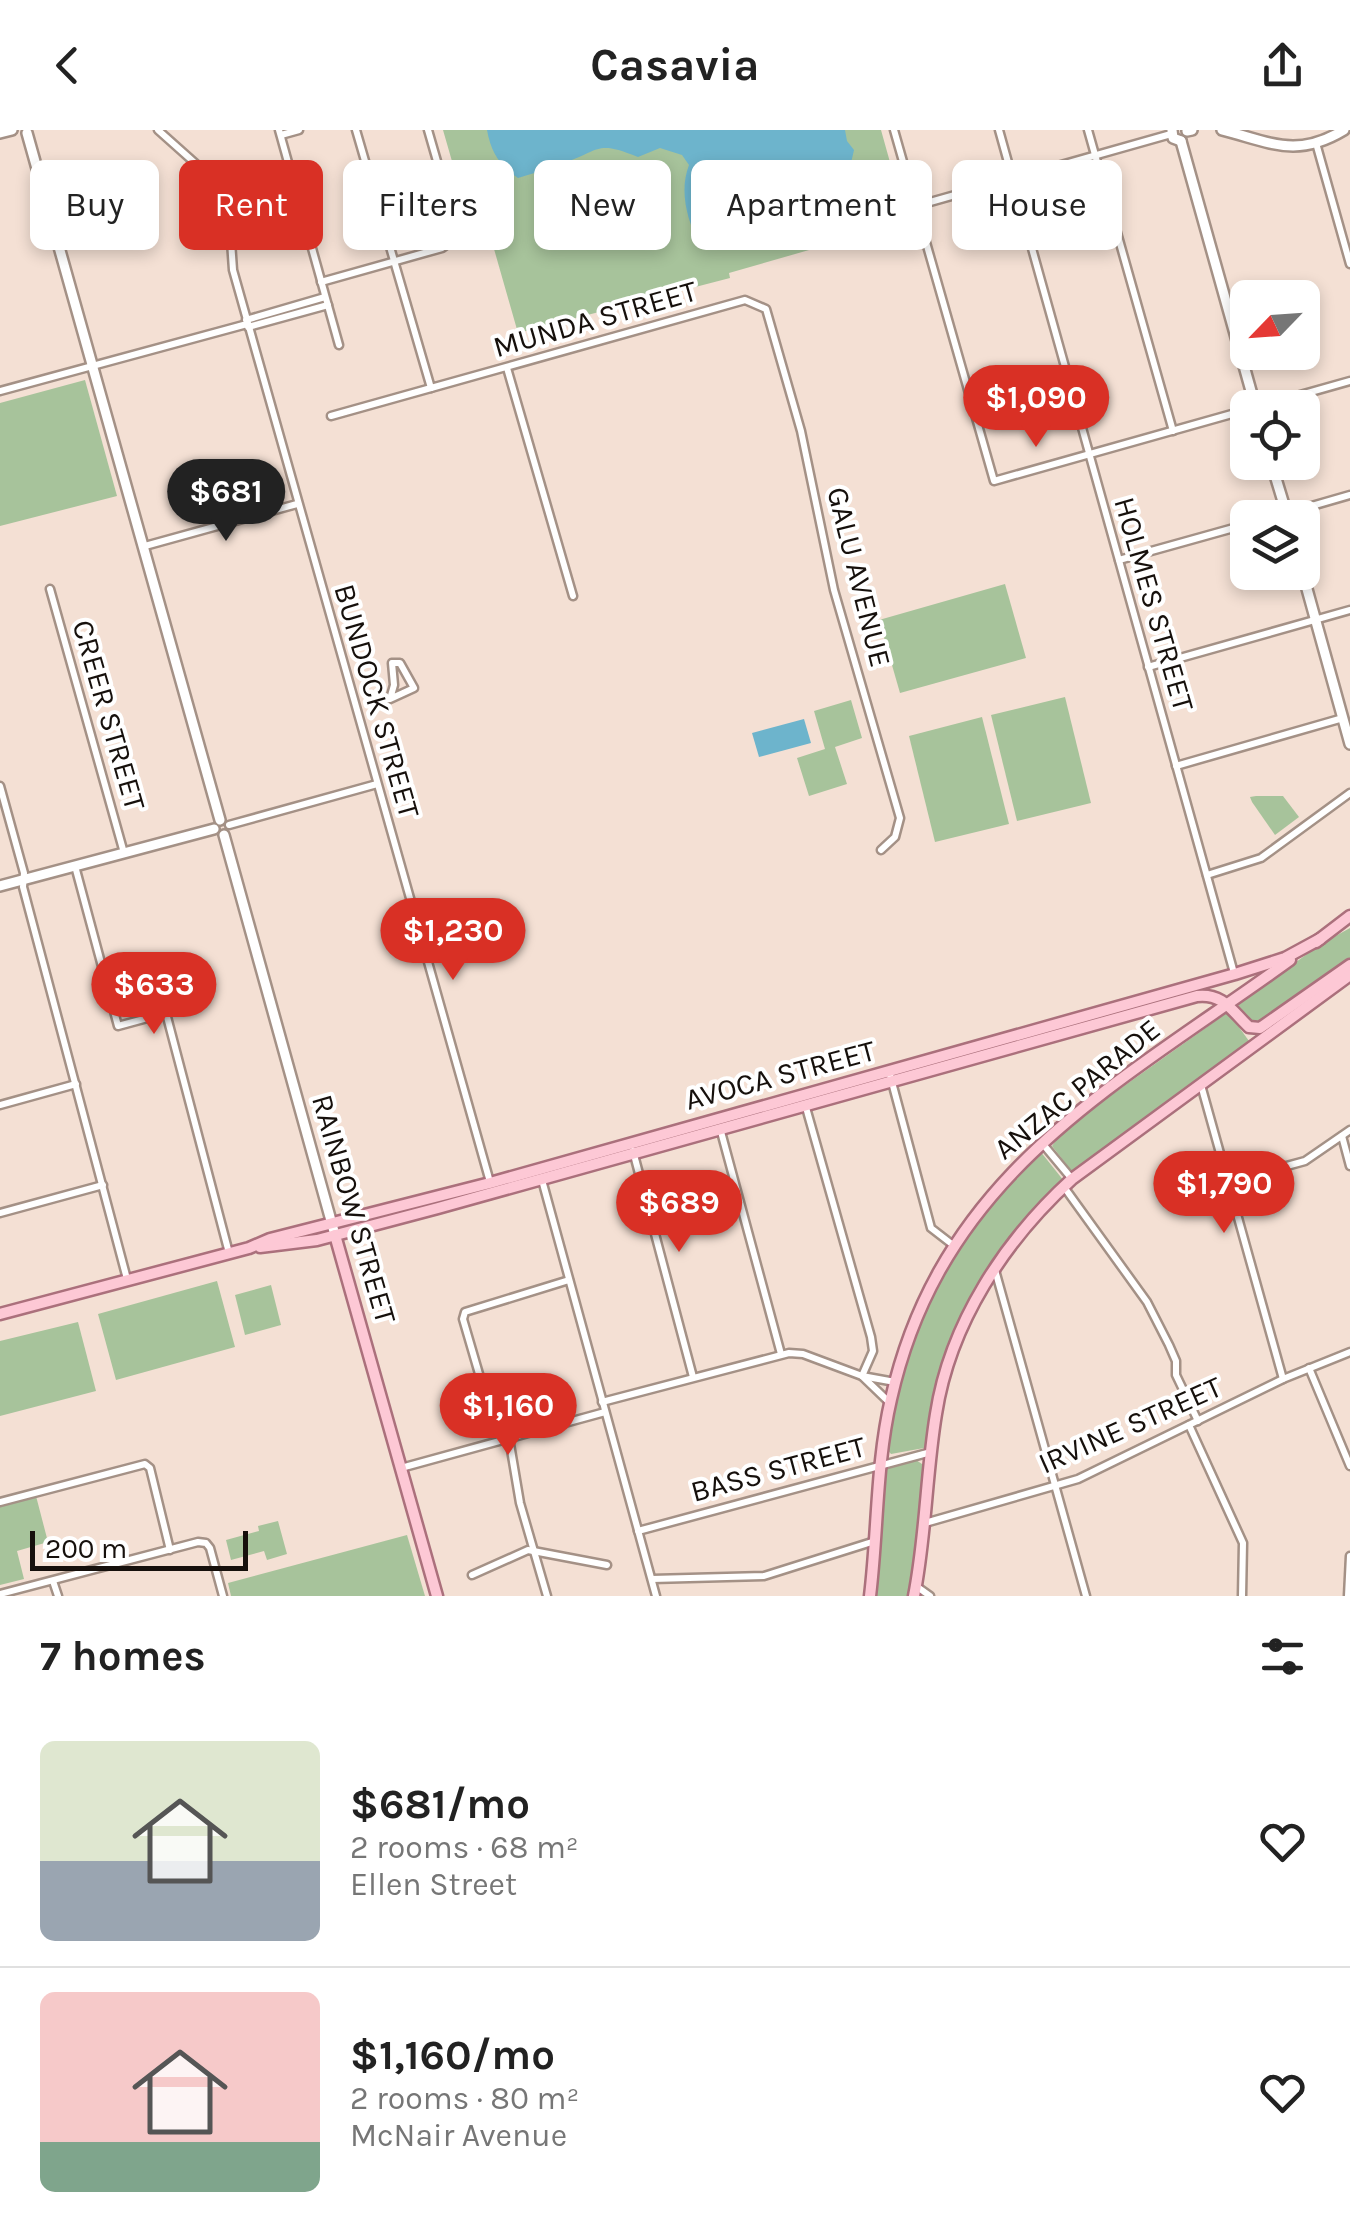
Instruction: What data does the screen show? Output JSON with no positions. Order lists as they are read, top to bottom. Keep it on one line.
{"streets":{"main road":["AVOCA STREET","ANZAC PARADE","RAINBOW STREET"],"street":["MUNDA STREET","GALU AVENUE","HOLMES STREET","BUNDOCK STREET","CREER STREET","IRVINE STREET","BASS STREET"]},"crossings":[["MUNDA STREET","GALU AVENUE"],["HOLMES STREET","AVOCA STREET"],["BUNDOCK STREET","AVOCA STREET"],["AVOCA STREET","ANZAC PARADE"],["AVOCA STREET","RAINBOW STREET"],["ANZAC PARADE","BASS STREET"]],"scale_bar":"200 m","north":"bottom left","page":{"header":"Casavia","chip":["Buy","Rent","Filters","New","Apartment","House"],"price":["$1,090","$681","$1,230","$633","$1,790","$689","$1,160"],"scale":"200 m","heading":"7 homes","list":[{"name":"$681/mo","note":"2 rooms · 68 m² · Ellen Street"},{"name":"$1,160/mo","note":"2 rooms · 80 m² · McNair Avenue"}]}}
